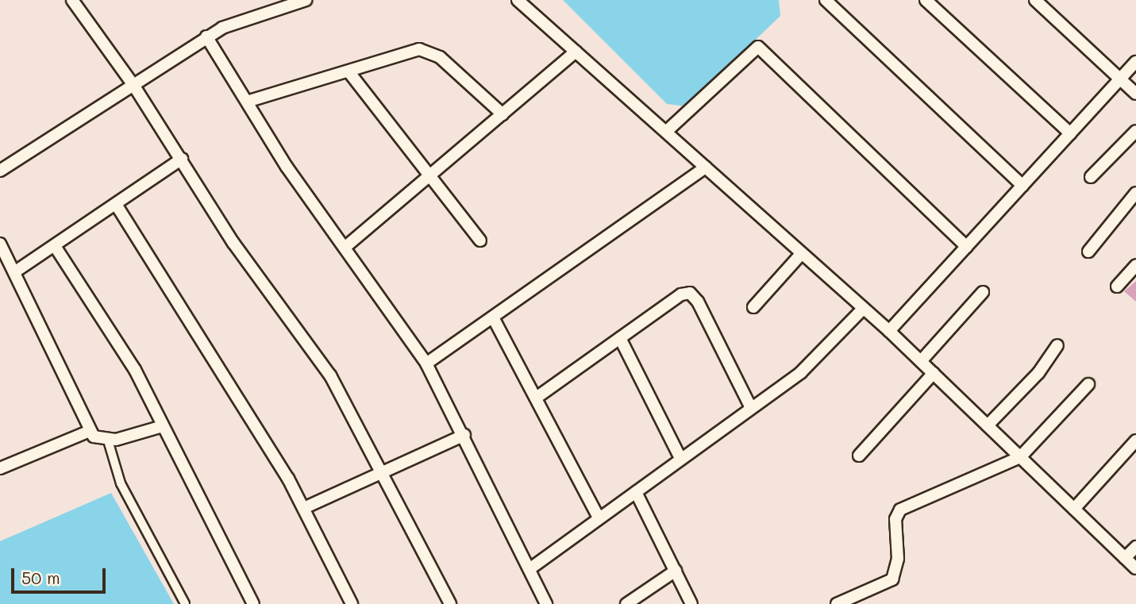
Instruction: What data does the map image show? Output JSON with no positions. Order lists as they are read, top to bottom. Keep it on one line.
{"scale_bar":"50 m"}
